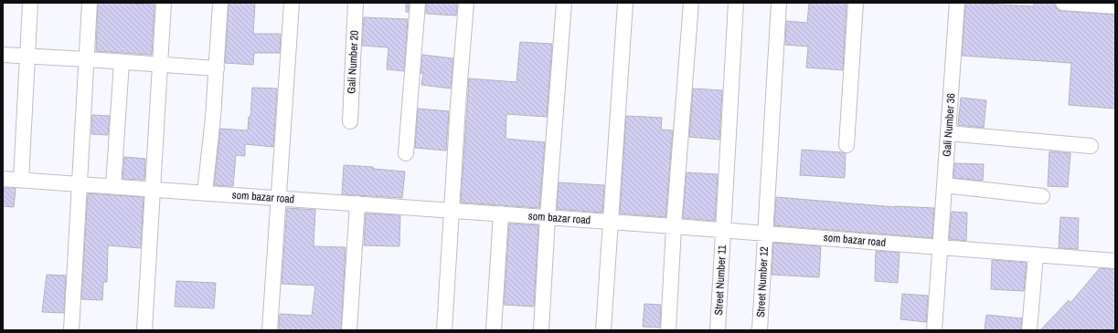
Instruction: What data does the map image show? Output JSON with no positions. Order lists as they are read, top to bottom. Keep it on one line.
{"streets":{"street":["Gali Number 20","Gali Number 36","som bazar road","Street Number 11","Street Number 12"]},"crossings":[["Gali Number 36","som bazar road"],["som bazar road","Street Number 11"],["som bazar road","Street Number 12"]]}
